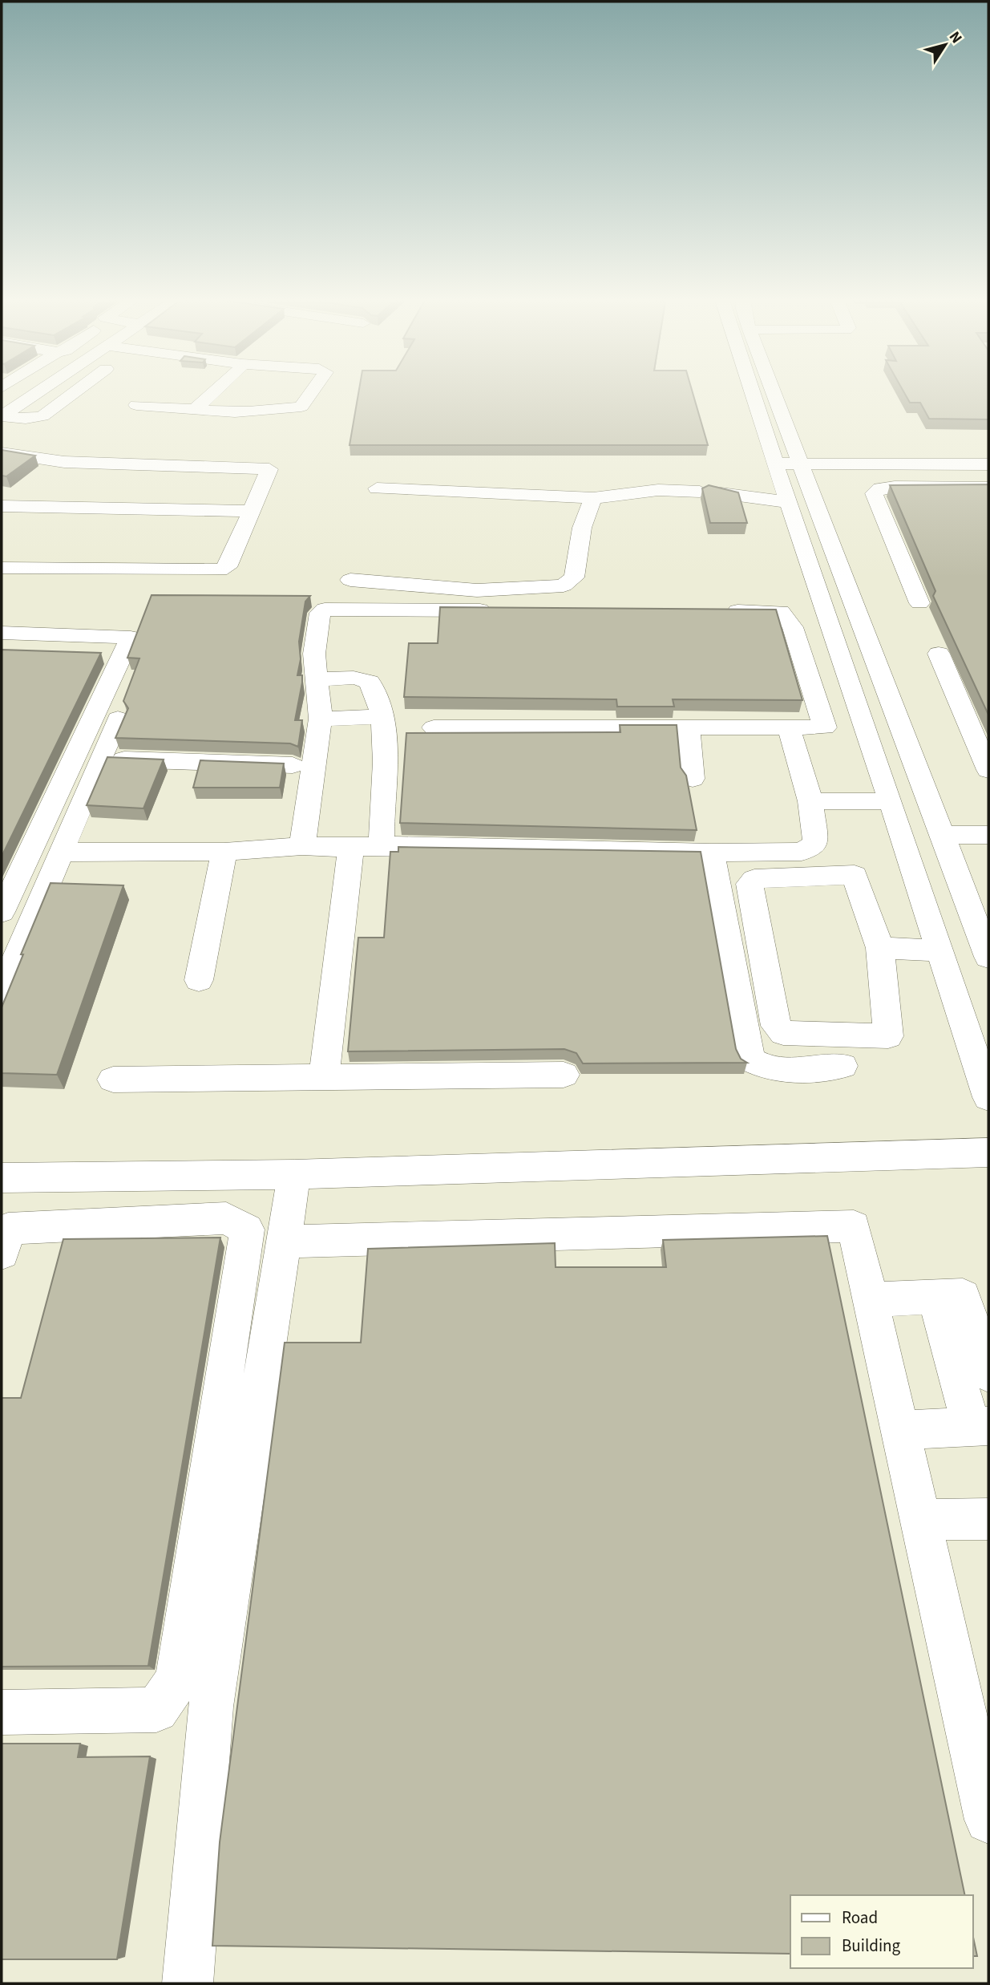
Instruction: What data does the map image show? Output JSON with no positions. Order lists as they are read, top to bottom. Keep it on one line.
{"legend":["Road","Building"],"north":"top right"}
